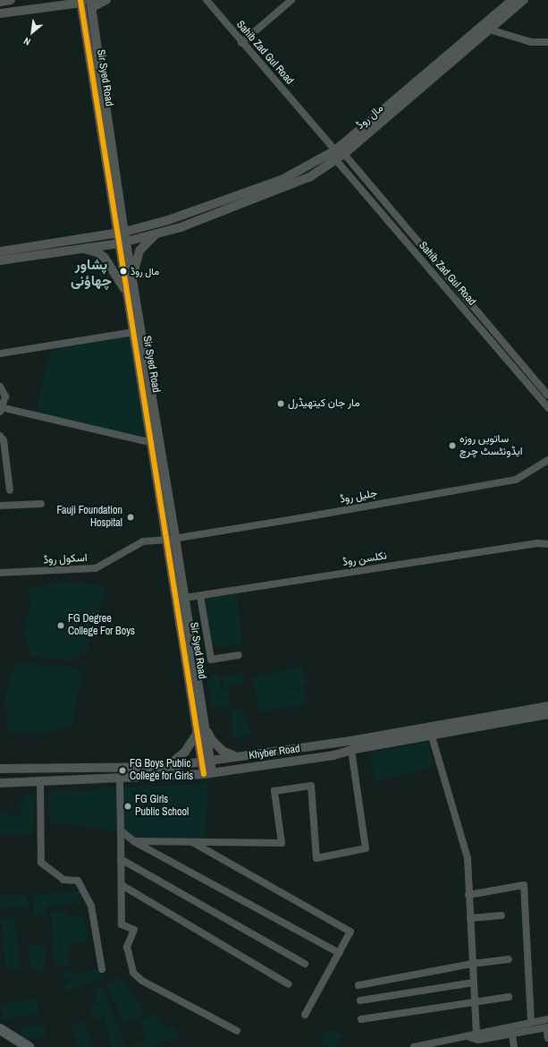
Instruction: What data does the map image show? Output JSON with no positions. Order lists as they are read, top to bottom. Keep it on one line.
{"streets":{"main road":["Sir Syed Road","مال روڈ","Khyber Road"],"street":["Sahib Zad Gul Road","جلیل روڈ","اسکول روڈ","نکلسن روڈ"]},"crossings":[["Sahib Zad Gul Road","مال روڈ"],["Sir Syed Road","مال روڈ"],["Sir Syed Road","جلیل روڈ"],["Sir Syed Road","اسکول روڈ"],["Sir Syed Road","نکلسن روڈ"],["جلیل روڈ","اسکول روڈ"]],"districts":["پشاور چھاؤنی"],"places":["مال روڈ","مار جان کیتھیڈرل","ساتویں روزہ ایڈونٹسٹ چرچ","Fauji Foundation Hospital","FG Degree College For Boys","FG Boys Public College for Girls","FG Girls Public School"],"north":"bottom left"}
